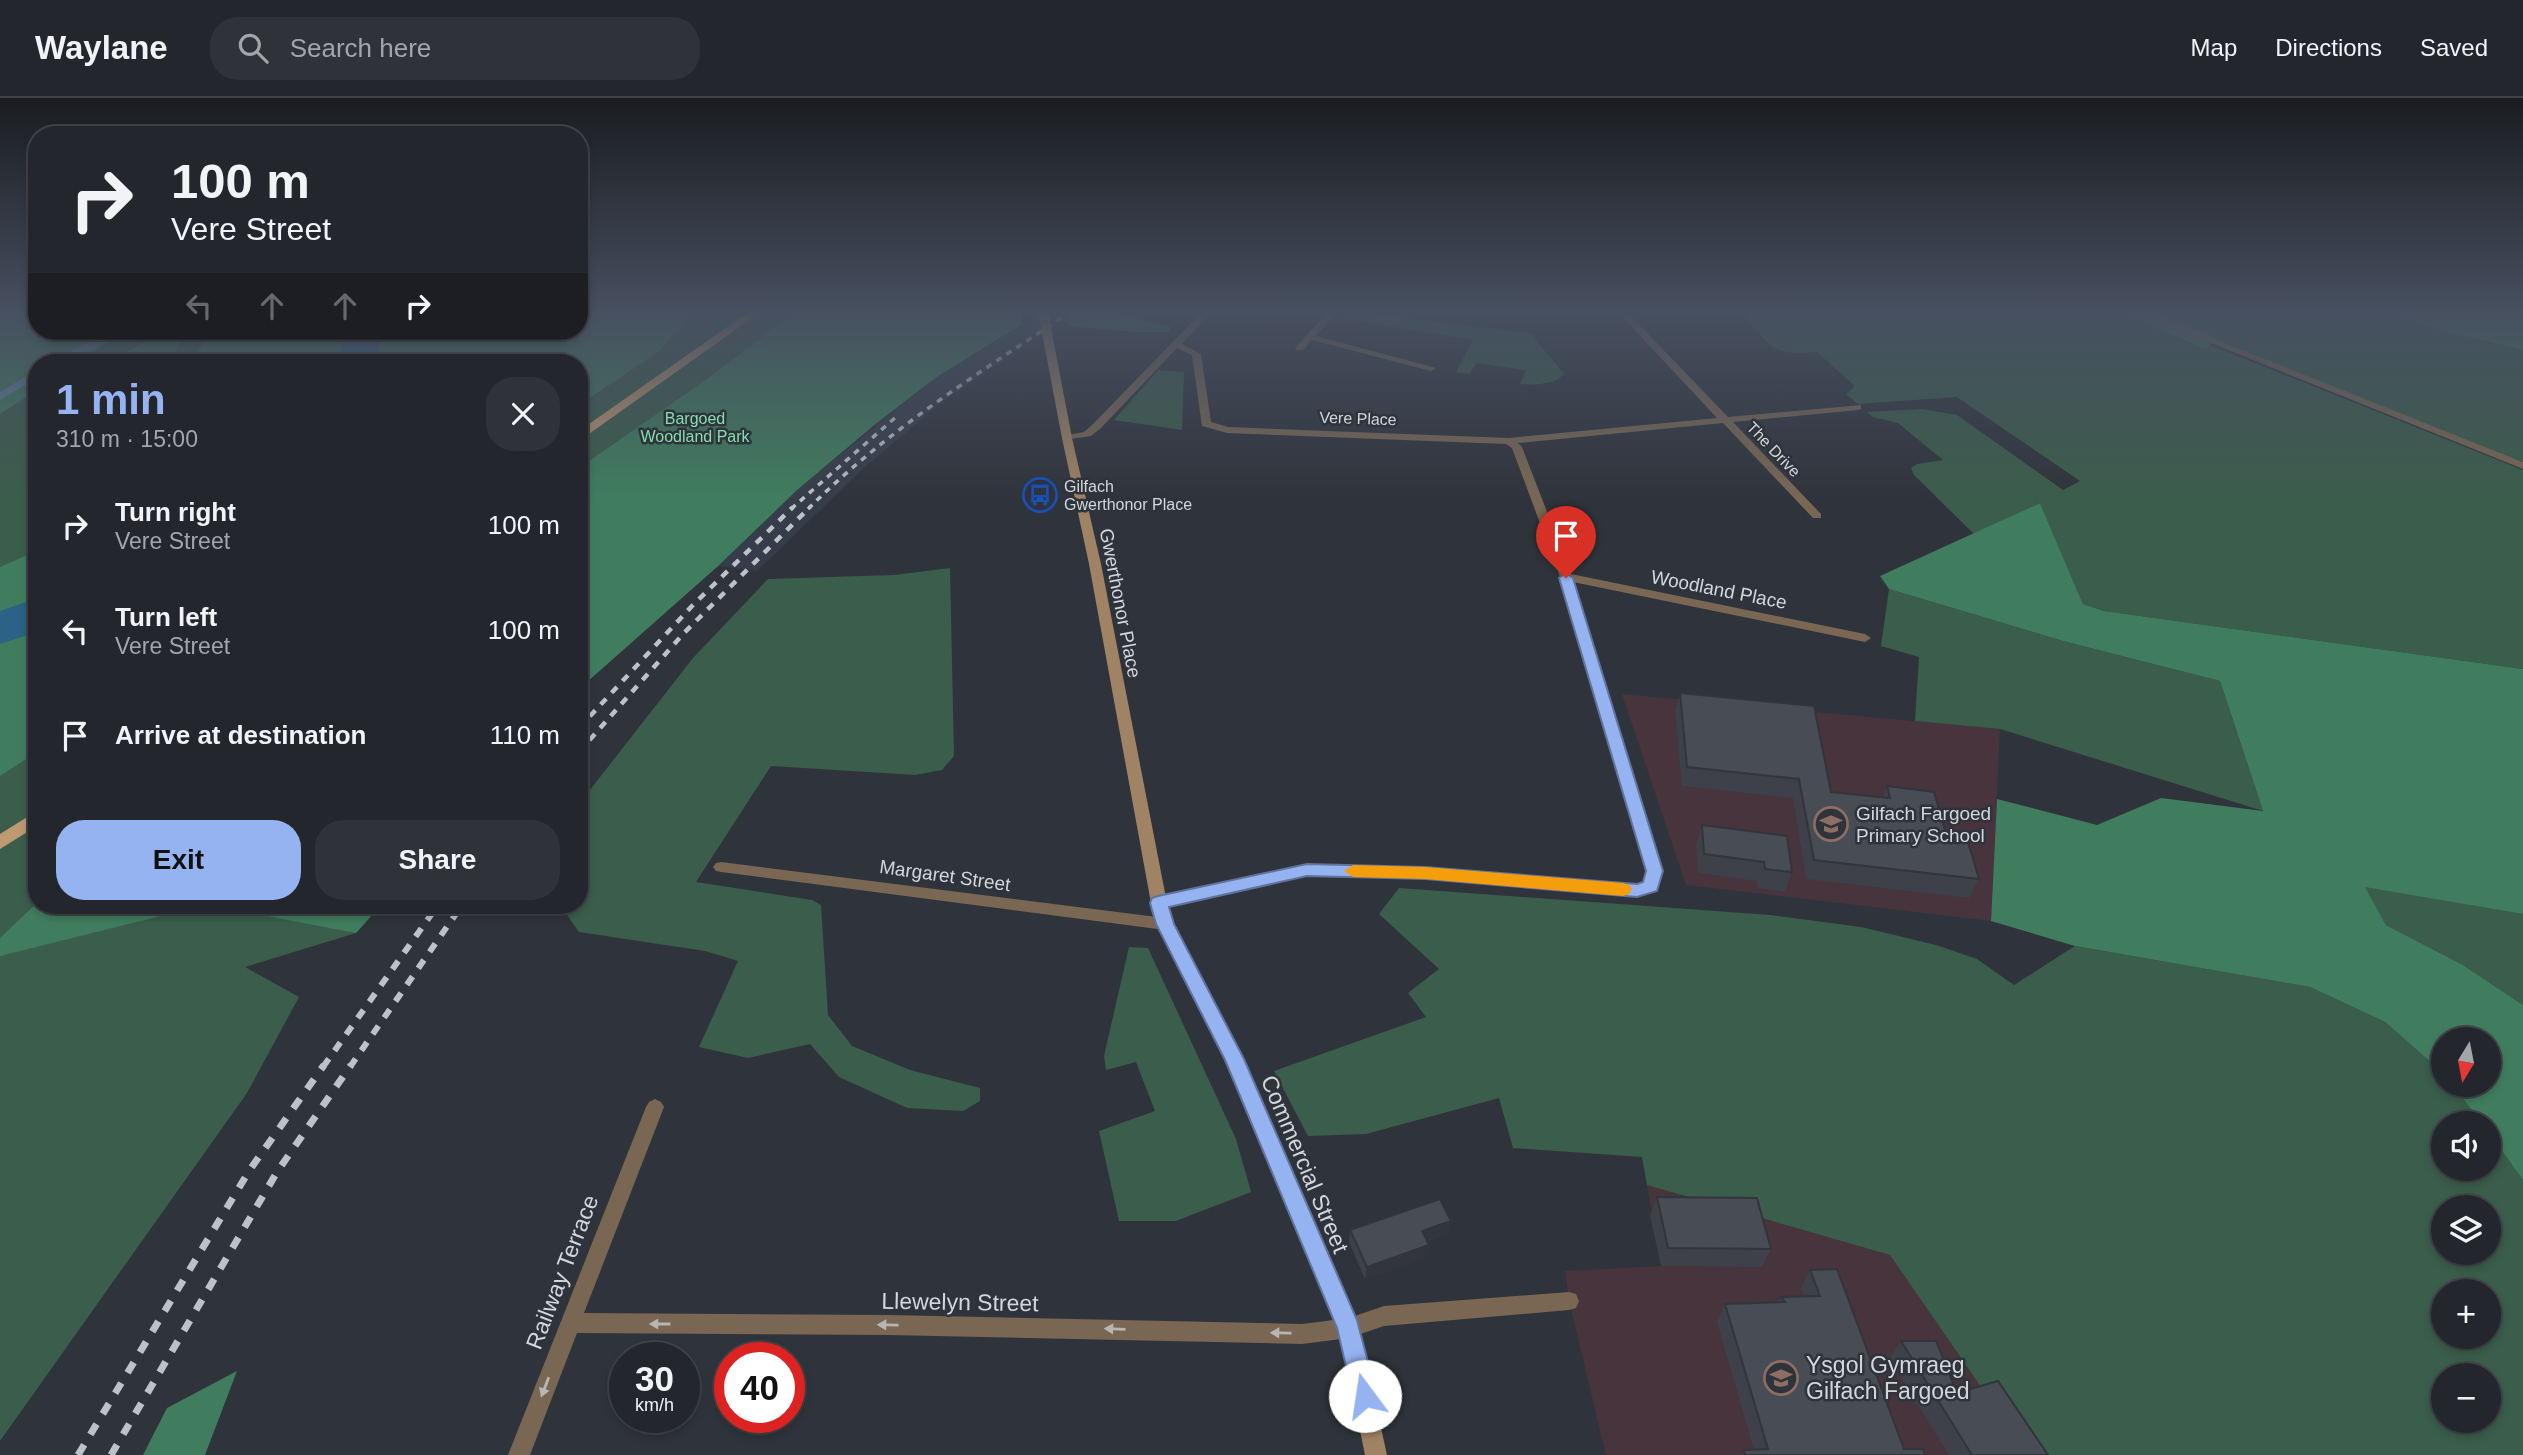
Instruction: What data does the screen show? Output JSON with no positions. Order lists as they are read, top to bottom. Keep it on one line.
{"streets":{"street":["Vere Place","The Drive","Woodland Place","Gwerthonor Place","Margaret Street","Commercial Street","Railway Terrace","Llewelyn Street"]},"crossings":[["Vere Place","The Drive"],["Gwerthonor Place","Commercial Street"],["Margaret Street","Commercial Street"],["Commercial Street","Llewelyn Street"],["Railway Terrace","Llewelyn Street"]],"one_way":["Railway Terrace","Llewelyn Street"],"parks":["Bargoed Woodland Park"],"places":{"bus stop":["Gilfach Gwerthonor Place"],"school or university":["Gilfach Fargoed Primary School","Ysgol Gymraeg Gilfach Fargoed"]},"north":"bottom","page":{"header":"Waylane","search":"Search here","nav":["Map","Directions","Saved"],"turn":["100 m","Vere Street"],"heading":["1 min","310 m · 15:00"],"list":[{"name":"Turn right","note":"Vere Street","value":"100 m"},{"name":"Turn left","note":"Vere Street","value":"100 m"},{"name":"Arrive at destination","value":"110 m"}],"buttons":["Exit","Share"],"map_buttons":["+","−"],"speed":"30 km/h","limit":"40"}}
